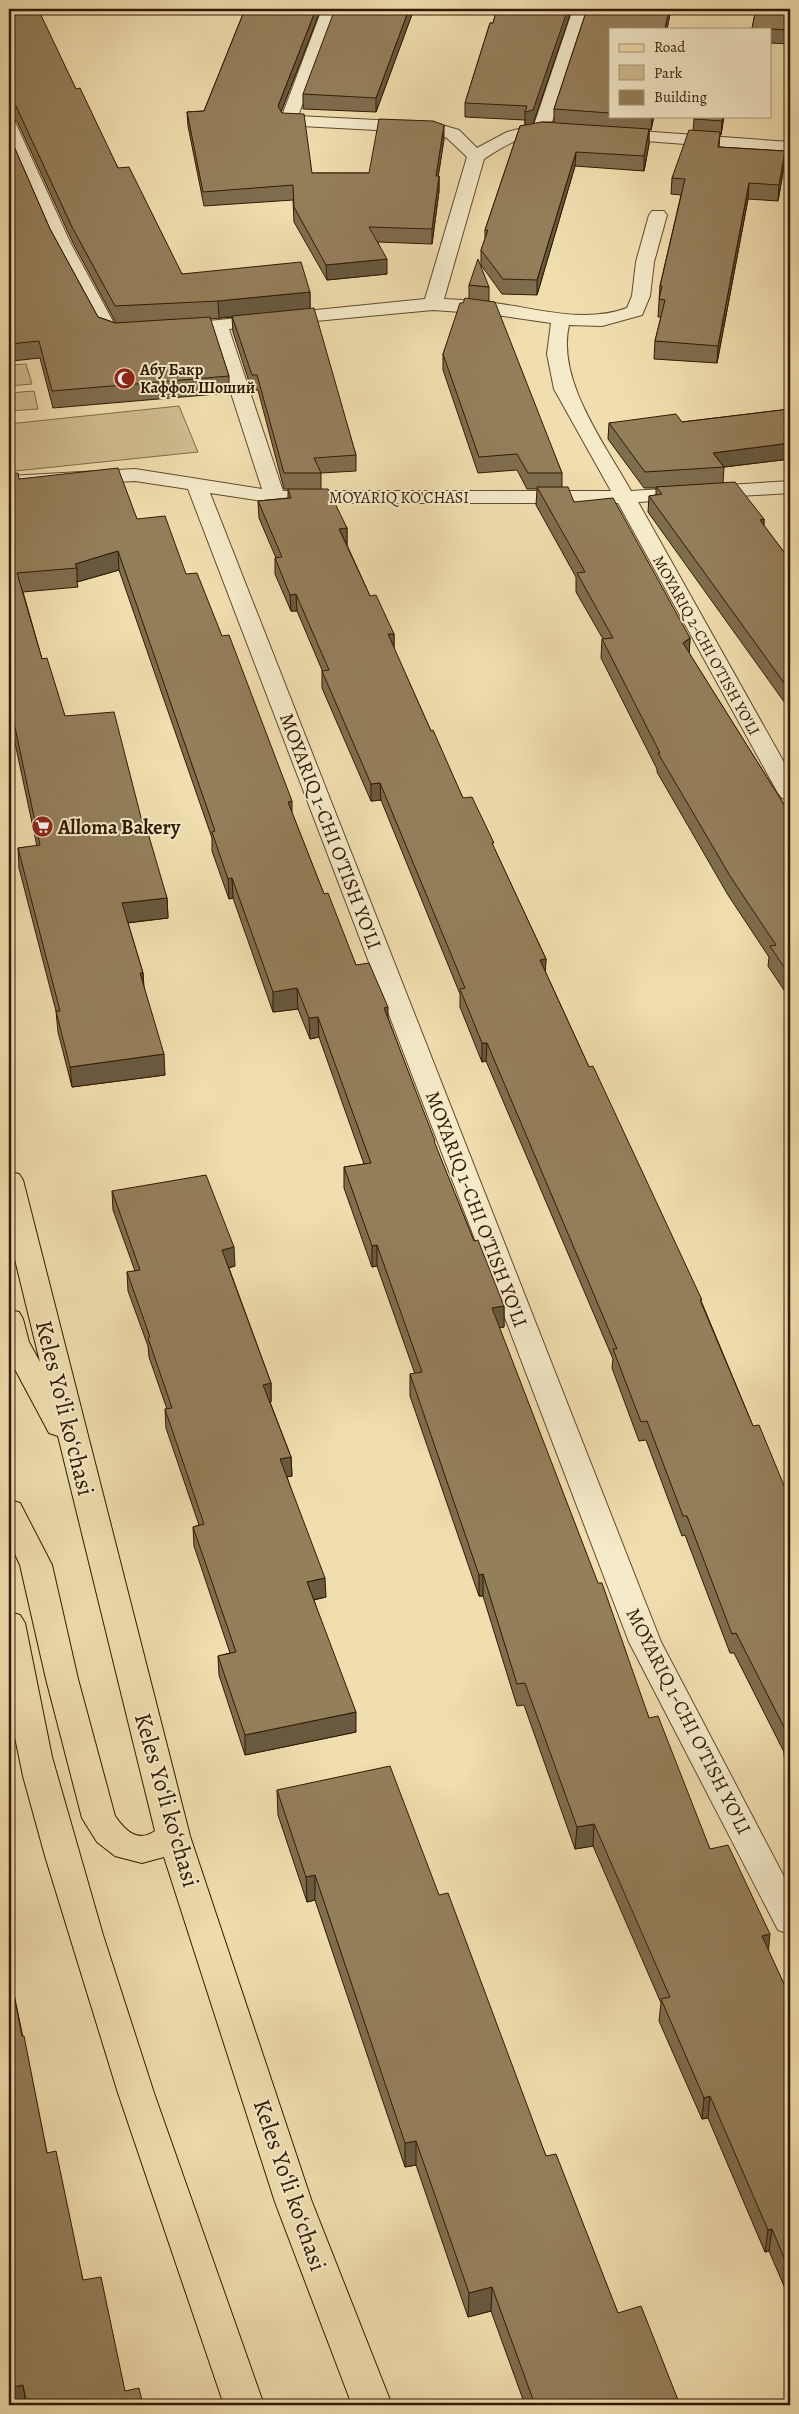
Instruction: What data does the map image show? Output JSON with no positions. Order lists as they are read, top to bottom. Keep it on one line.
{"streets":{"main road":["Keles Yoʻli koʻchasi"],"street":["MOYARIQ KO'CHASI","MOYARIQ 2-CHI O'TISH YO'LI","MOYARIQ 1-CHI O'TISH YO'LI"]},"crossings":[["MOYARIQ KO'CHASI","MOYARIQ 2-CHI O'TISH YO'LI"],["MOYARIQ KO'CHASI","MOYARIQ 1-CHI O'TISH YO'LI"]],"places":{"mosque":["Абу Бакр Каффол Шоший"],"supermarket":["Alloma Bakery"]},"legend":["Road","Park","Building"]}
